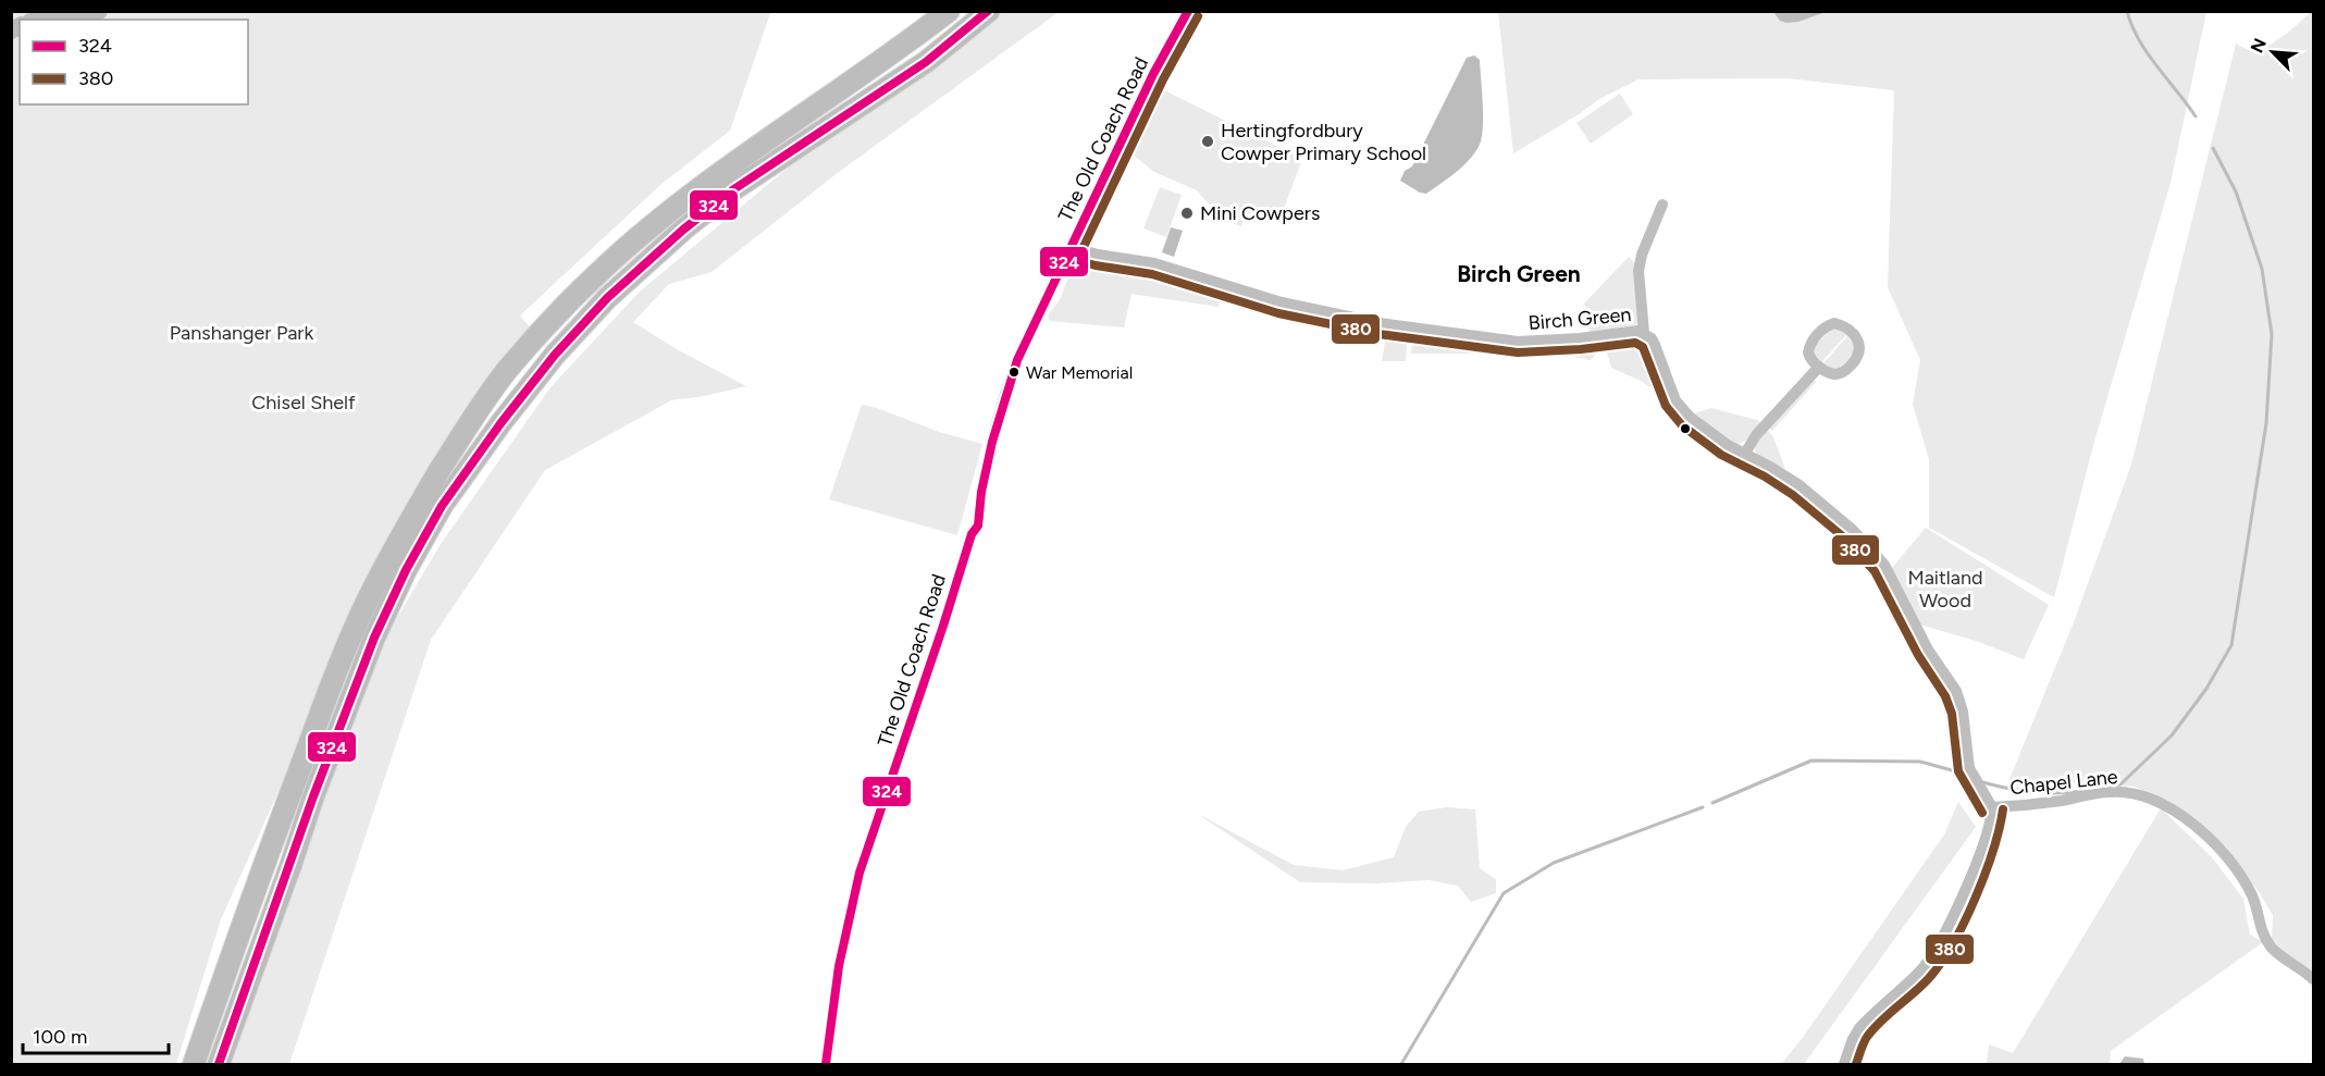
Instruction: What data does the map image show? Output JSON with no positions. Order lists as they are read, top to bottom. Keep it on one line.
{"streets":{"street":["The Old Coach Road","Birch Green","Chapel Lane"]},"crossings":[["The Old Coach Road","Birch Green"],["Birch Green","Chapel Lane"]],"districts":["Birch Green"],"parks":["Panshanger Park","Chisel Shelf","Maitland Wood"],"places":["Hertingfordbury Cowper Primary School","Mini Cowpers","War Memorial"],"lines":["transit line 324","transit line 380"],"legend":["324","380"],"scale_bar":"100 m","north":"top left"}
